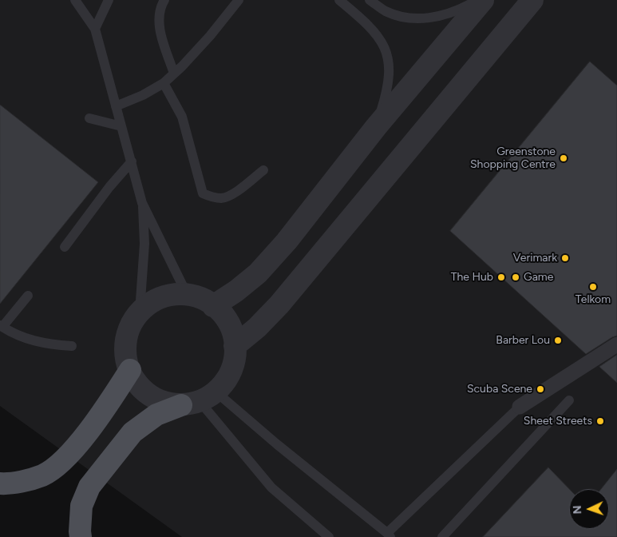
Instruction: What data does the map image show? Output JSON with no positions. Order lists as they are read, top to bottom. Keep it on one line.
{"places":["Greenstone Shopping Centre","Verimark","The Hub","Game","Telkom","Barber Lou","Scuba Scene","Sheet Streets"],"north":"left"}
